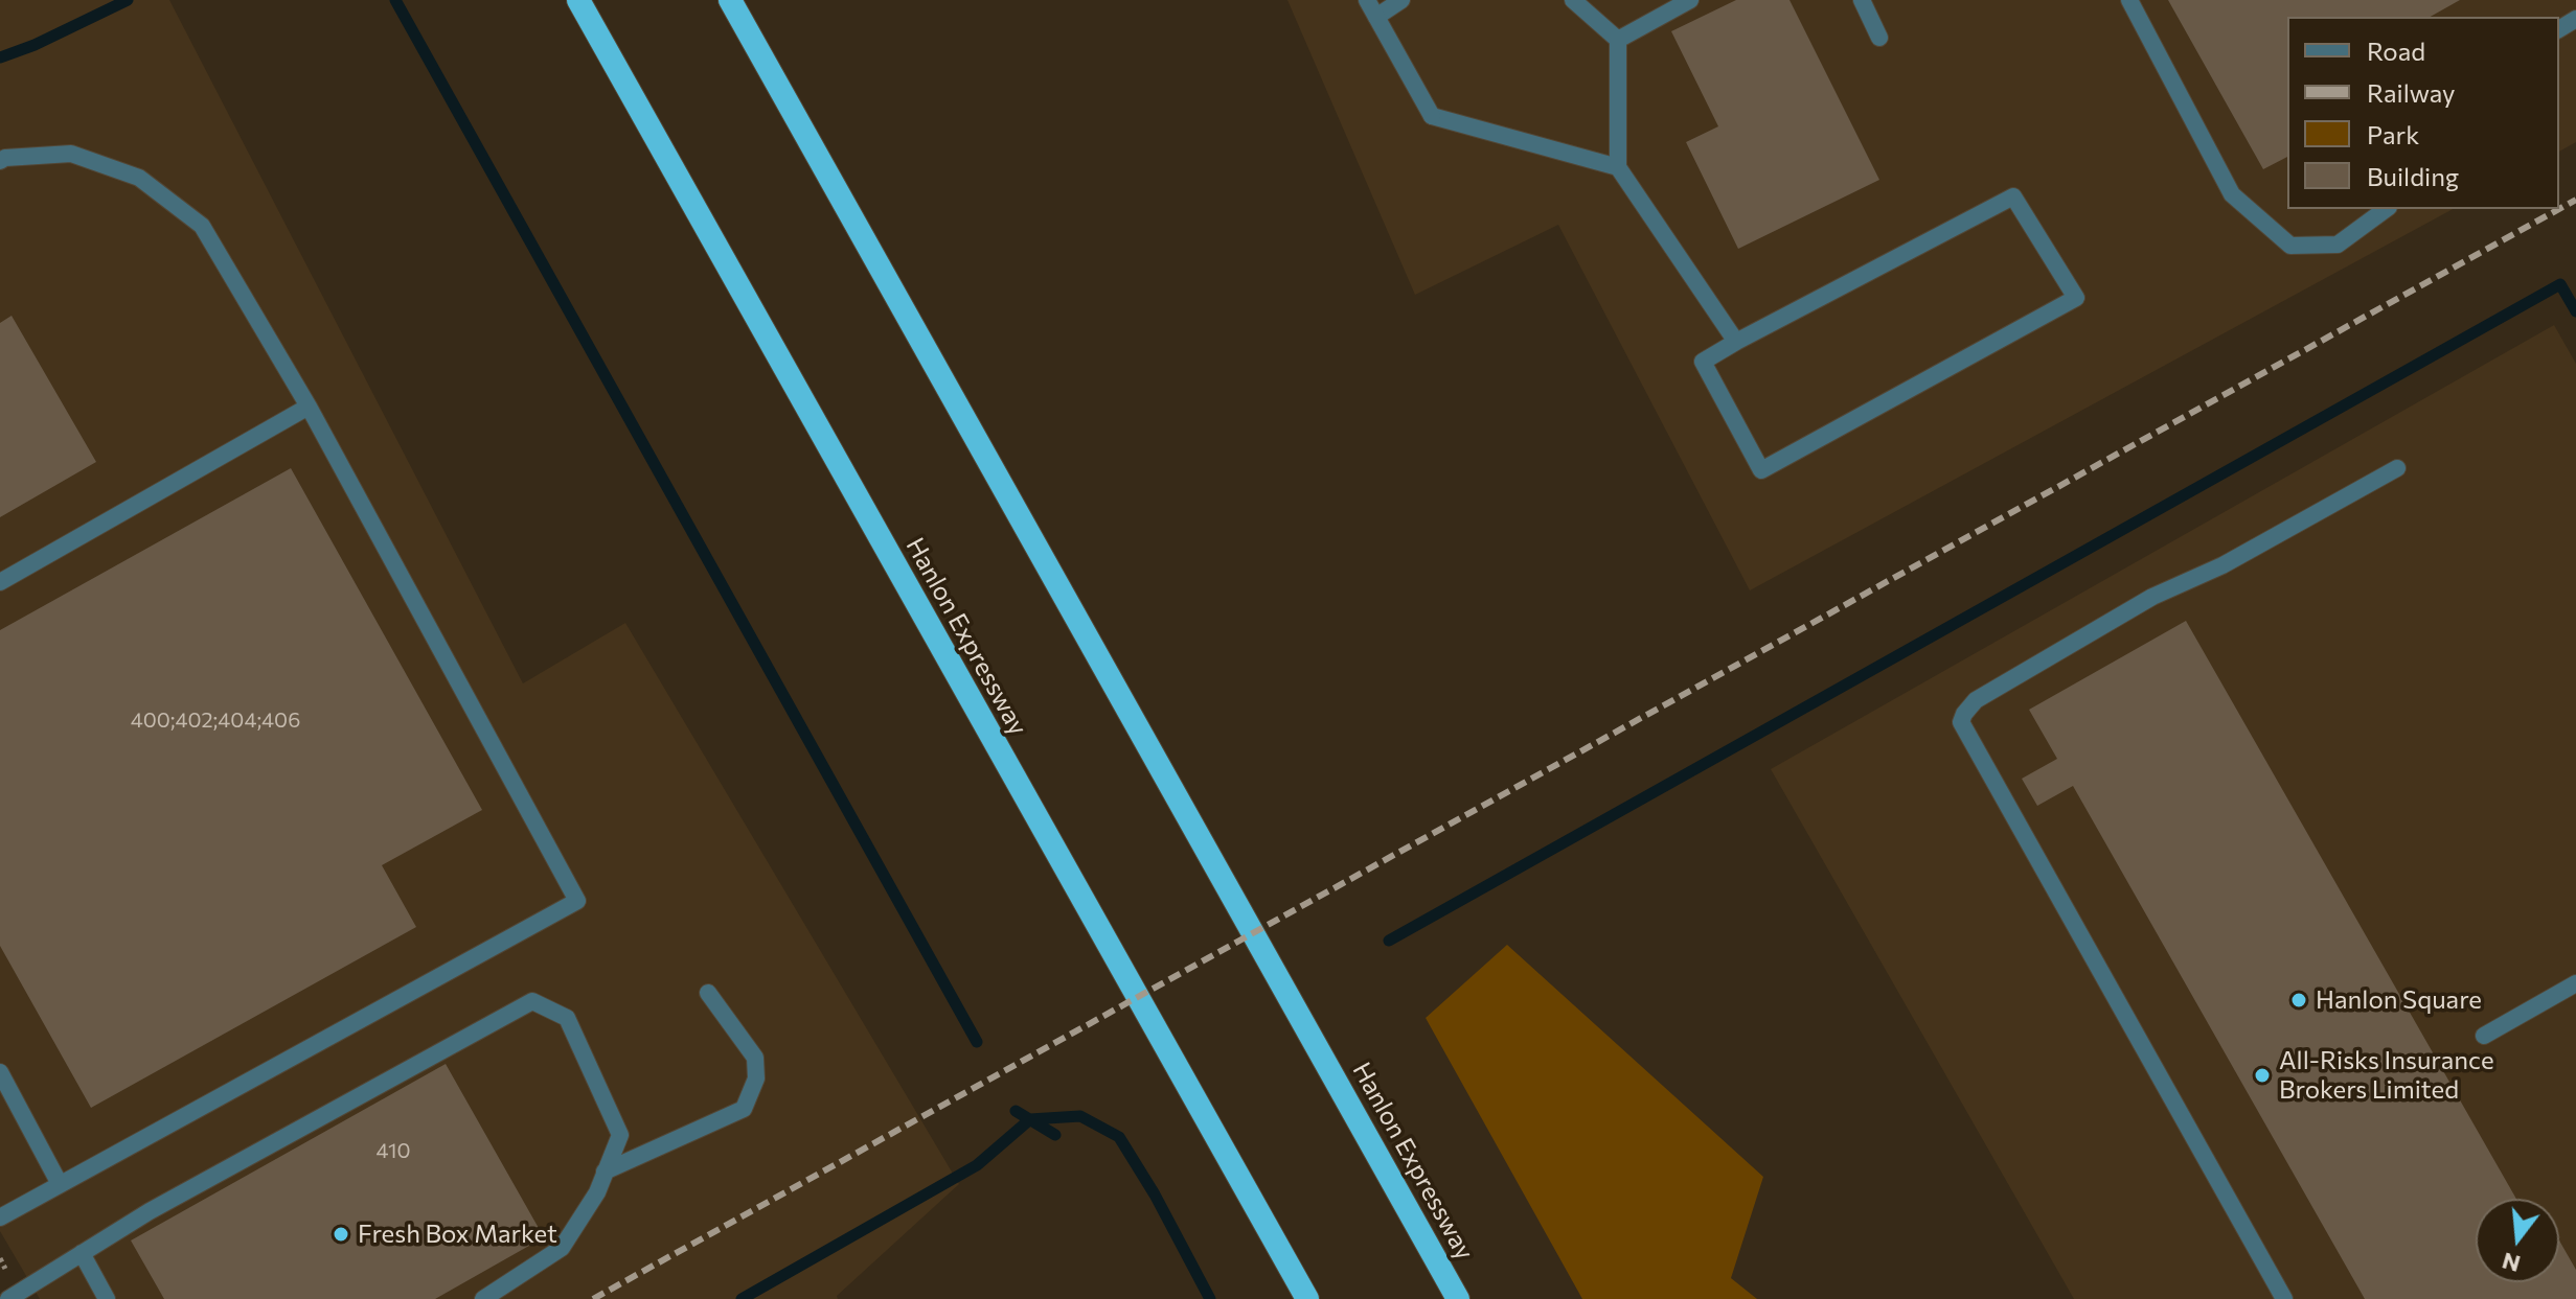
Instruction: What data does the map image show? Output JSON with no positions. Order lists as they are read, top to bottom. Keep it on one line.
{"streets":{"highway":["Hanlon Expressway"]},"places":["Hanlon Square","All-Risks Insurance Brokers Limited","Fresh Box Market"],"house_numbers":["400;402;404;406","410"],"legend":["Road","Railway","Park","Building"],"north":"bottom"}
